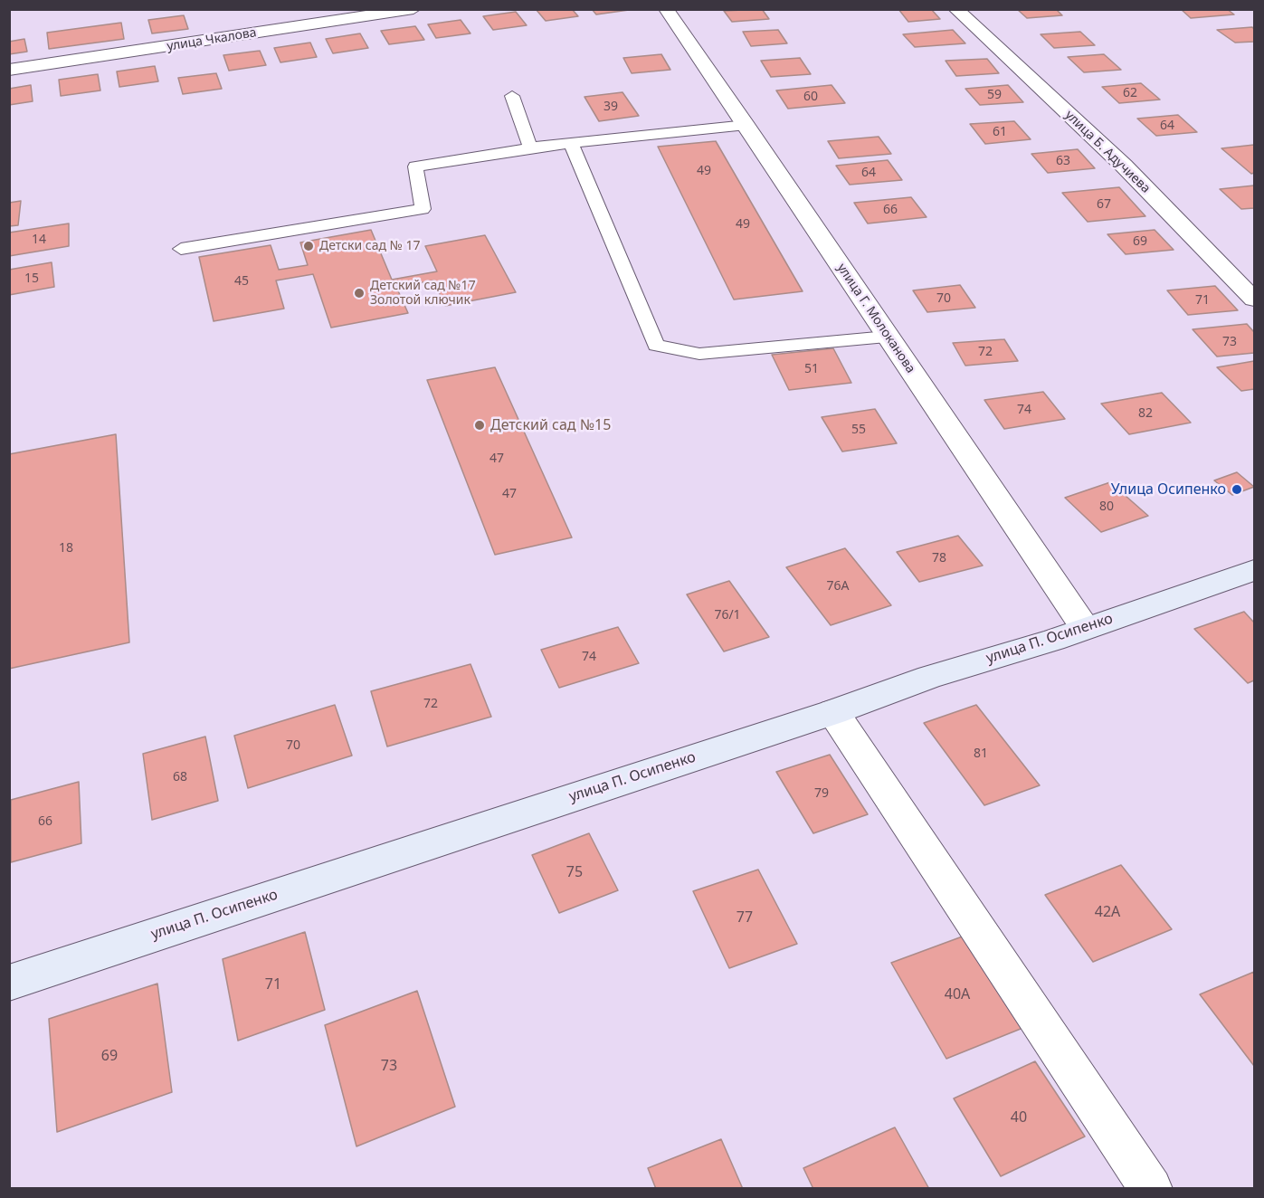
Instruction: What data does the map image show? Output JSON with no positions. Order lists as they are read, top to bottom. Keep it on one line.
{"streets":{"main road":["улица П. Осипенко"],"street":["улица Чкалова","улица Б. Адучиева","улица Г. Молоканова"]},"crossings":[["улица Г. Молоканова","улица П. Осипенко"]],"places":["Детски сад № 17","Детский сад №17 Золотой ключик","Детский сад №15","Улица Осипенко"],"house_numbers":["62","59","60","39","64","61","63","49","64","67","66","49","14","69","15","45","70","71","73","72","51","74","82","55","47","47","80","18","78","76А","76/1","74","72","70","81","68","79","66","75","42А","77","71","40А","69","73","40"]}
